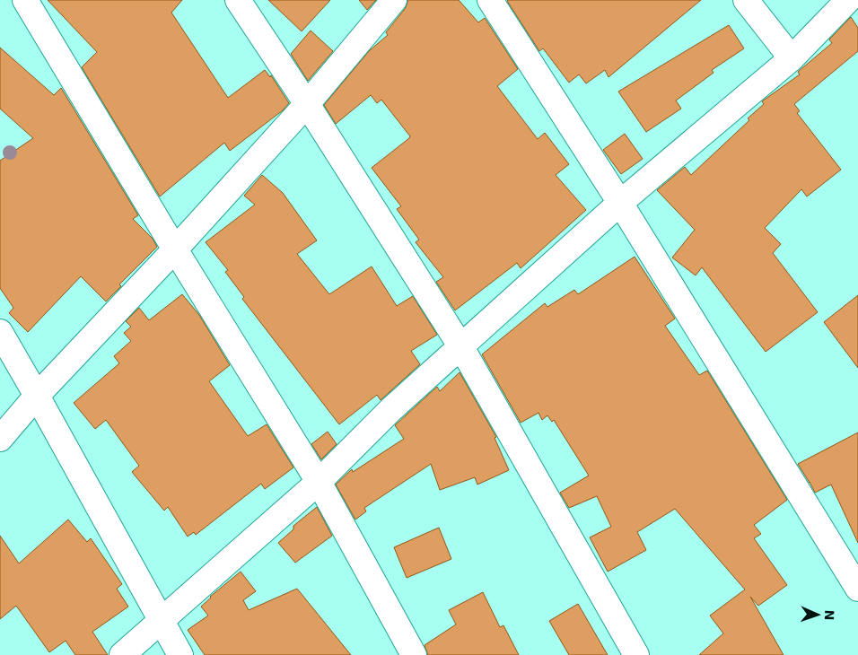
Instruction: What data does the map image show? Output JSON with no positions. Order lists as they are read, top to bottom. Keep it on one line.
{"north":"right"}
